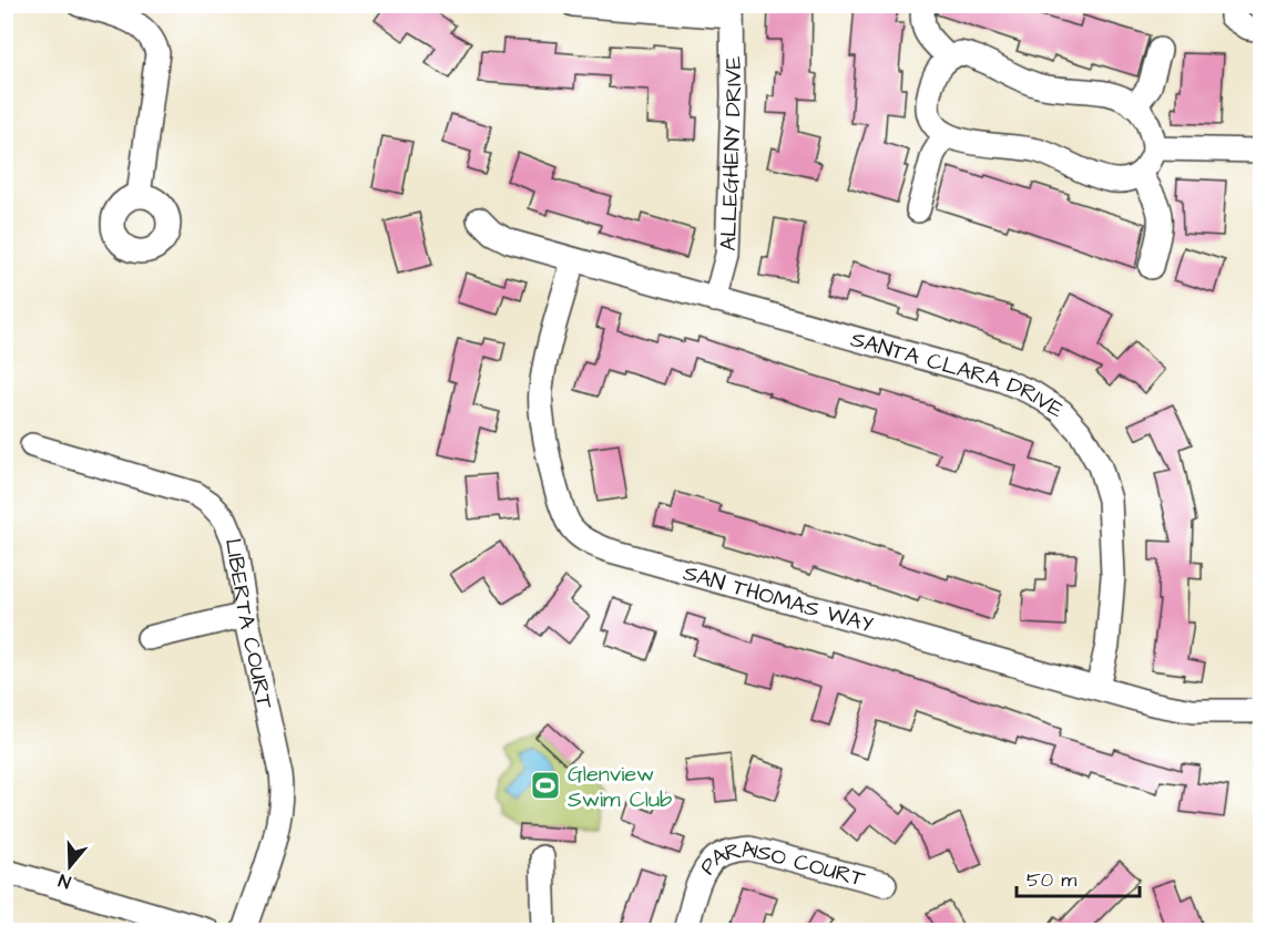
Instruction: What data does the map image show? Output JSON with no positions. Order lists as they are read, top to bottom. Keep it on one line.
{"streets":{"street":["ALLEGHENY DRIVE","SANTA CLARA DRIVE","SAN THOMAS WAY","LIBERTA COURT","PARAISO COURT"]},"crossings":[["ALLEGHENY DRIVE","SANTA CLARA DRIVE"],["SANTA CLARA DRIVE","SAN THOMAS WAY"]],"places":{"sports":["Glenview Swim Club"]},"scale_bar":"50 m","north":"bottom"}
